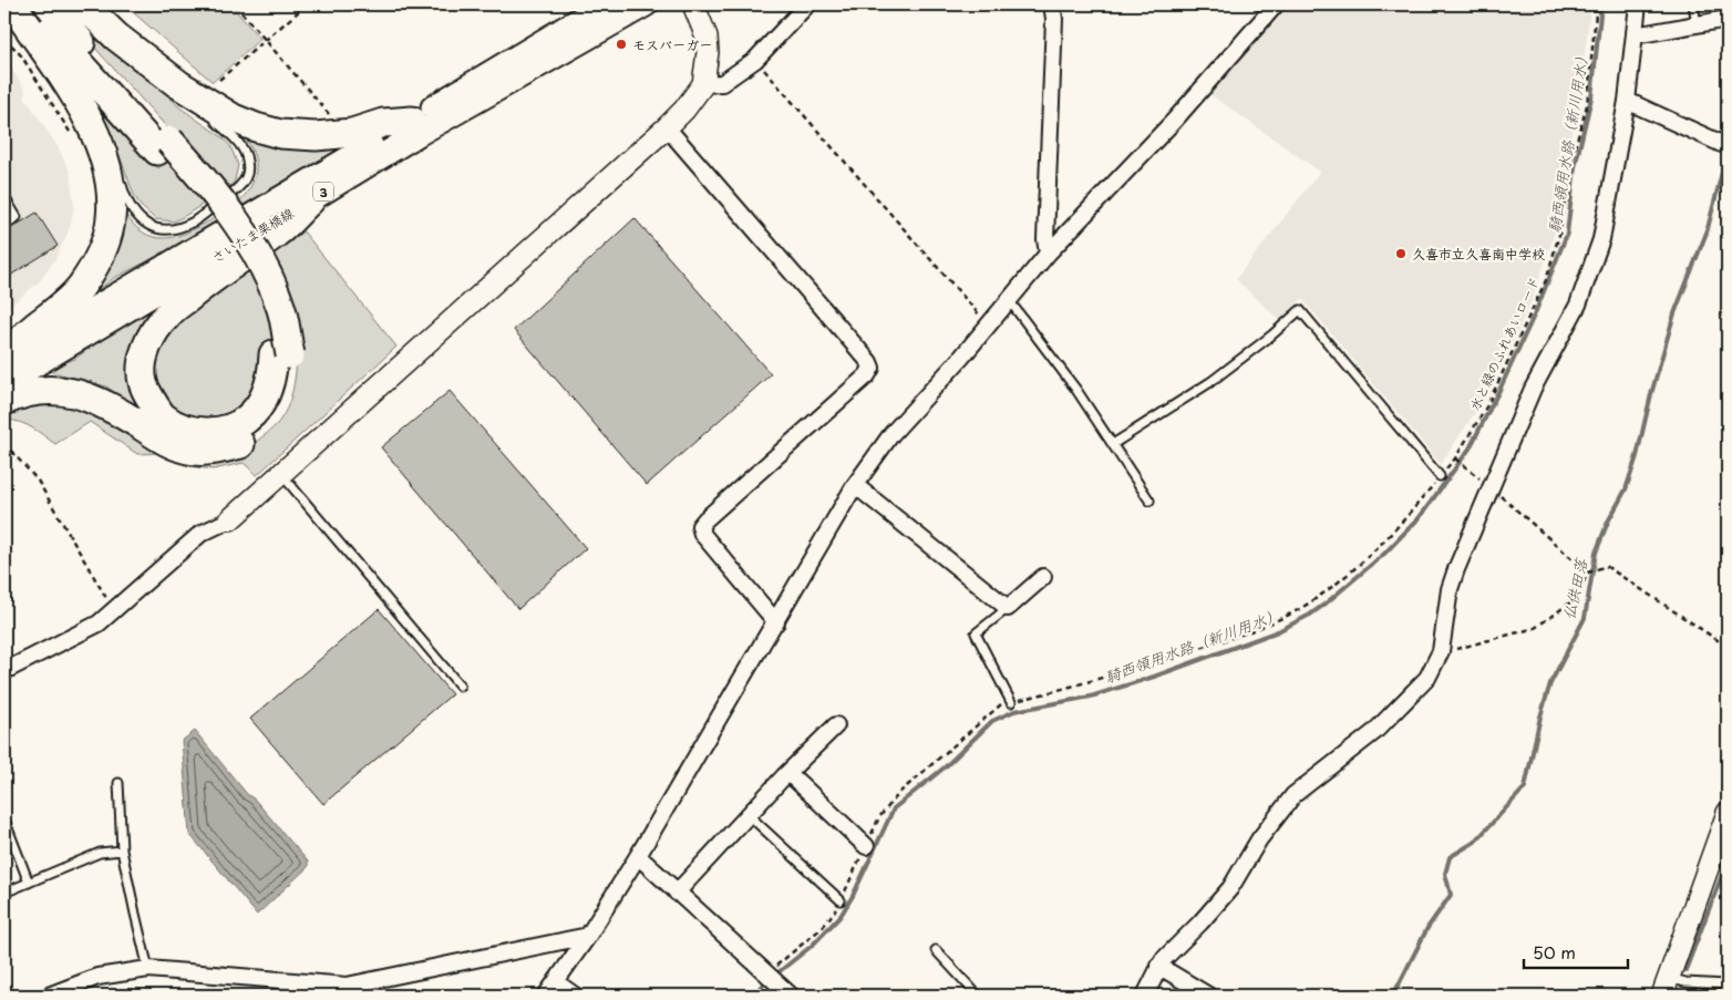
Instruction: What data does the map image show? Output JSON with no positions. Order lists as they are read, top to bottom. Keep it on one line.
{"streets":{"main road":["3","さいたま栗橋線"],"path":["水と緑のふれあいロード"]},"water":["騎西領用水路（新川用水）","仏供田落"],"places":["モスバーガー","久喜市立久喜南中学校"],"scale_bar":"50 m"}
